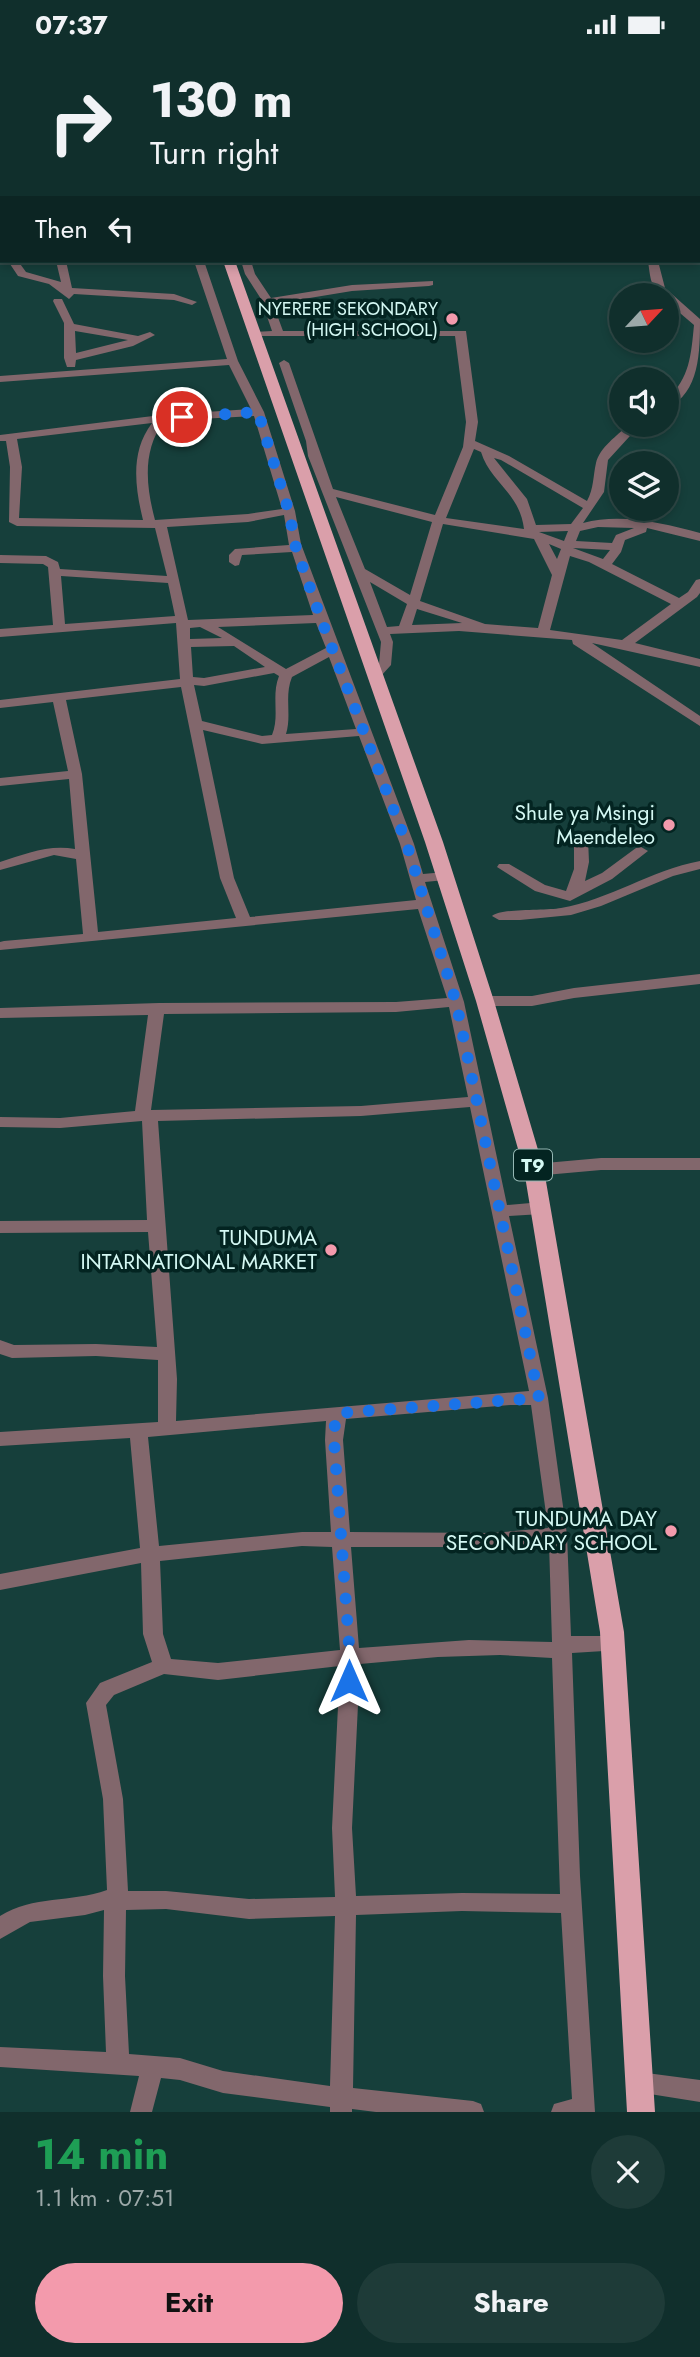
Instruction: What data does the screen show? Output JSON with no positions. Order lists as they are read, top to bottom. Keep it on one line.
{"streets":{"highway":["T9"]},"places":["NYERERE SEKONDARY (HIGH SCHOOL)","Shule ya Msingi Maendeleo","TUNDUMA INTARNATIONAL MARKET","TUNDUMA DAY SECONDARY SCHOOL"],"north":"top right","page":{"status":"07:37","turn":["130 m","Turn right"],"then":"Then","heading":["14 min","1.1 km · 07:51"],"buttons":["Exit","Share"]}}
